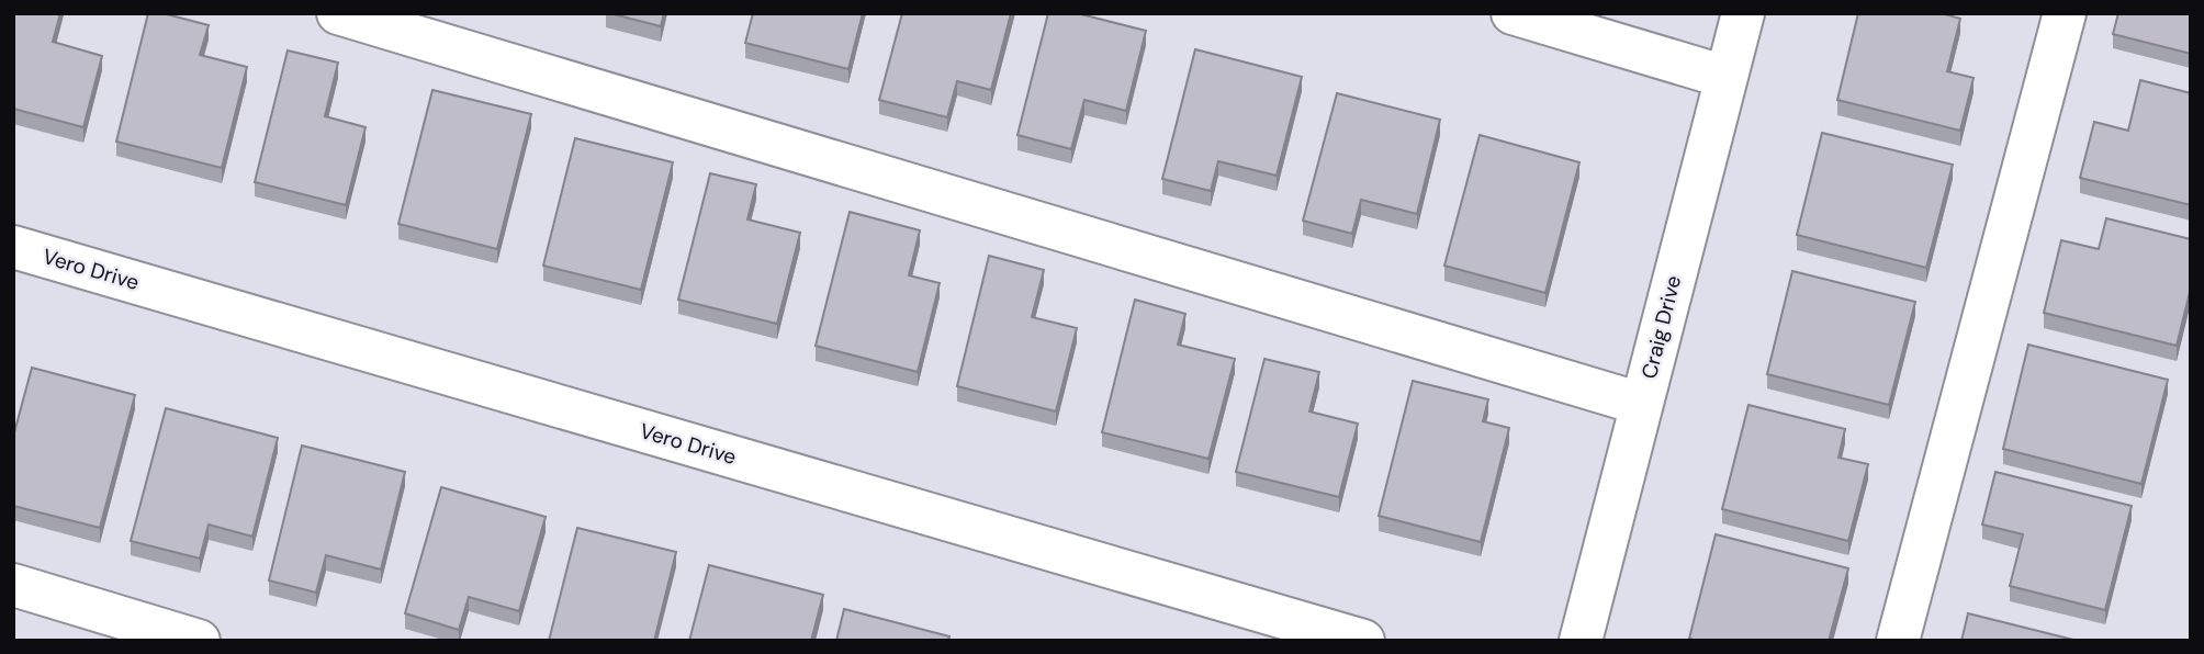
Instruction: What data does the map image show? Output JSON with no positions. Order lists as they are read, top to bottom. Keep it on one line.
{"streets":{"street":["Vero Drive","Craig Drive"]}}
